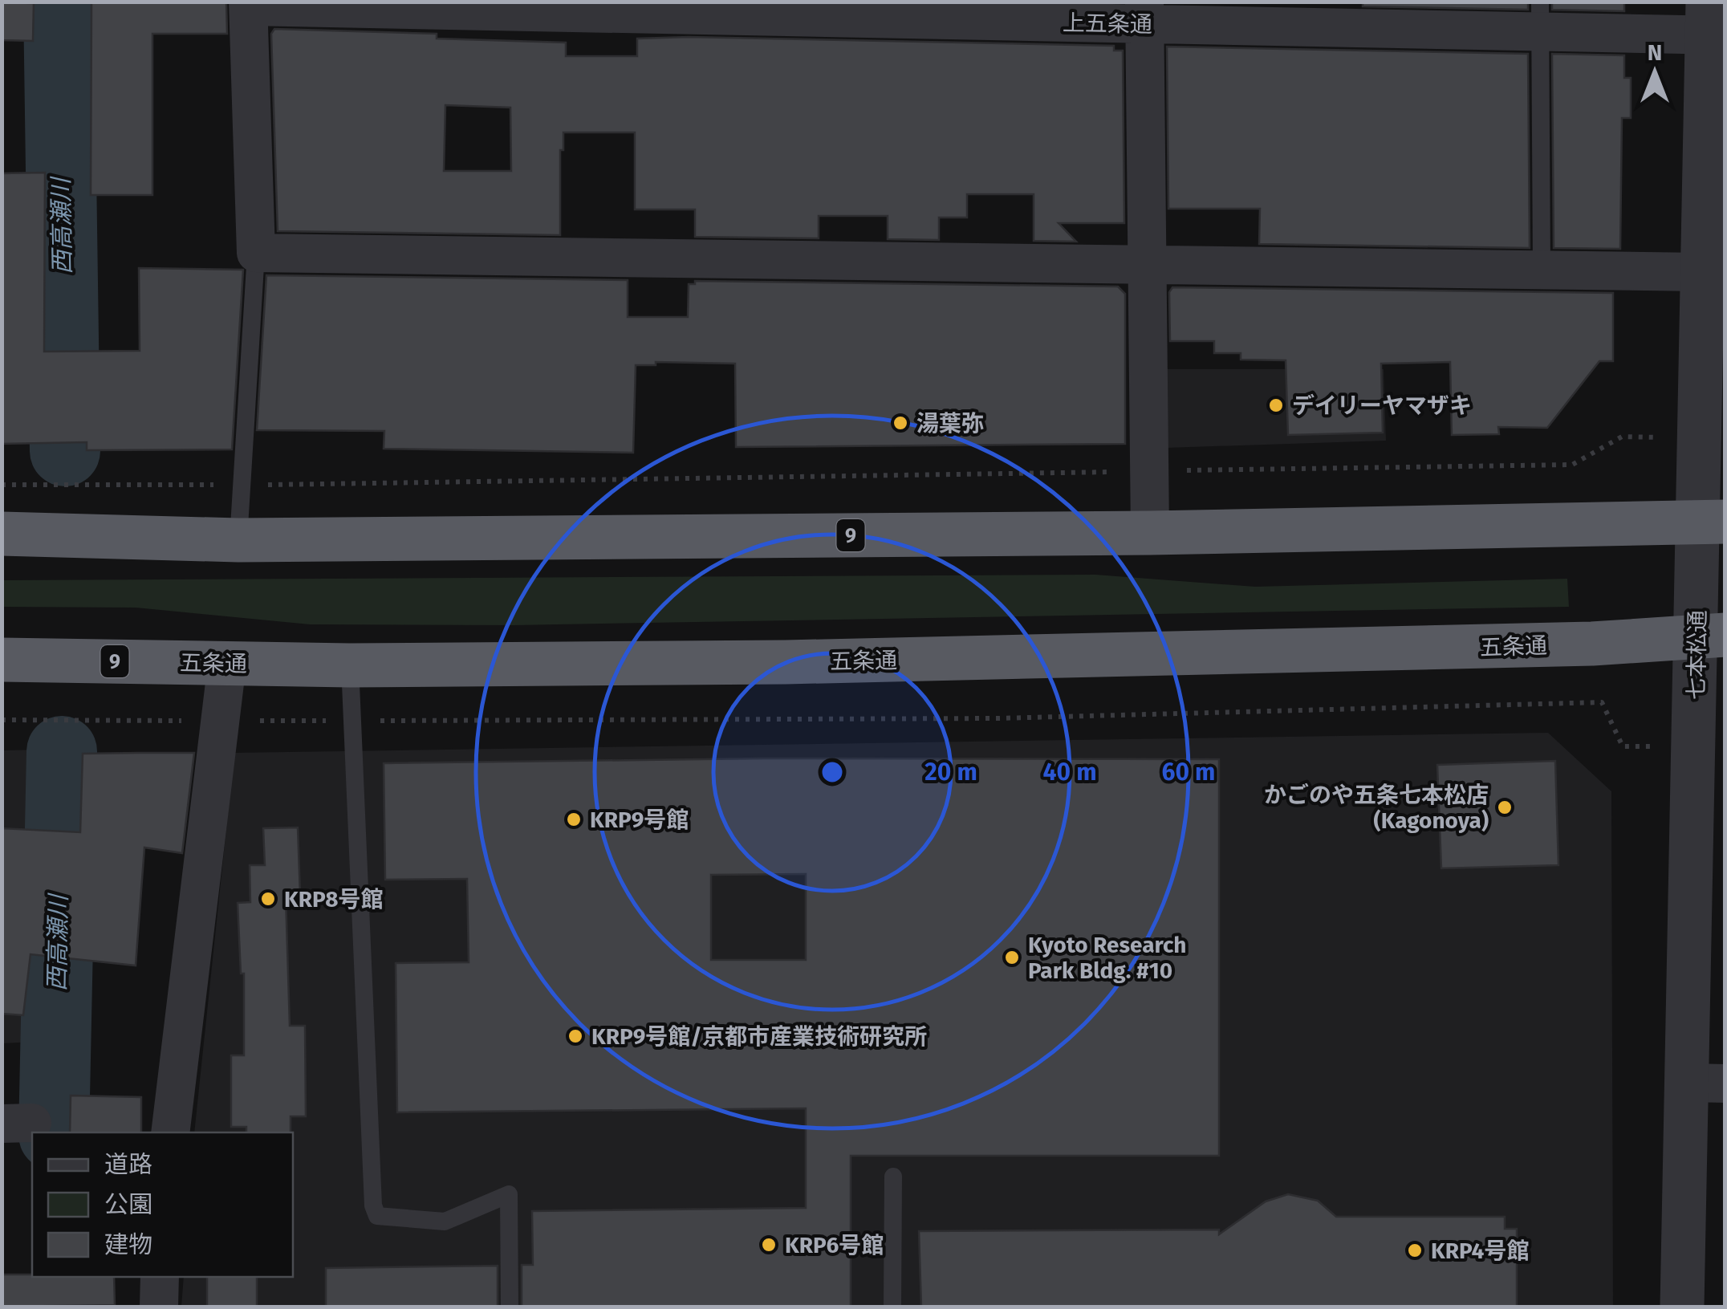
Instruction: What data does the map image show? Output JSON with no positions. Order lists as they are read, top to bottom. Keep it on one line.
{"streets":{"highway":["9","五条通"],"street":["上五条通","七本松通"]},"crossings":[["上五条通","七本松通"],["9","七本松通"],["五条通","七本松通"]],"water":["西高瀬川"],"places":["デイリーヤマザキ","湯葉弥","かごのや五条七本松店 (Kagonoya)","KRP9号館","KRP8号館","Kyoto Research Park Bldg. #10","KRP9号館/京都市産業技術研究所","KRP6号館","KRP4号館"],"legend":["道路","公園","建物"],"north":"top","rings":["20 m","40 m","60 m"]}
